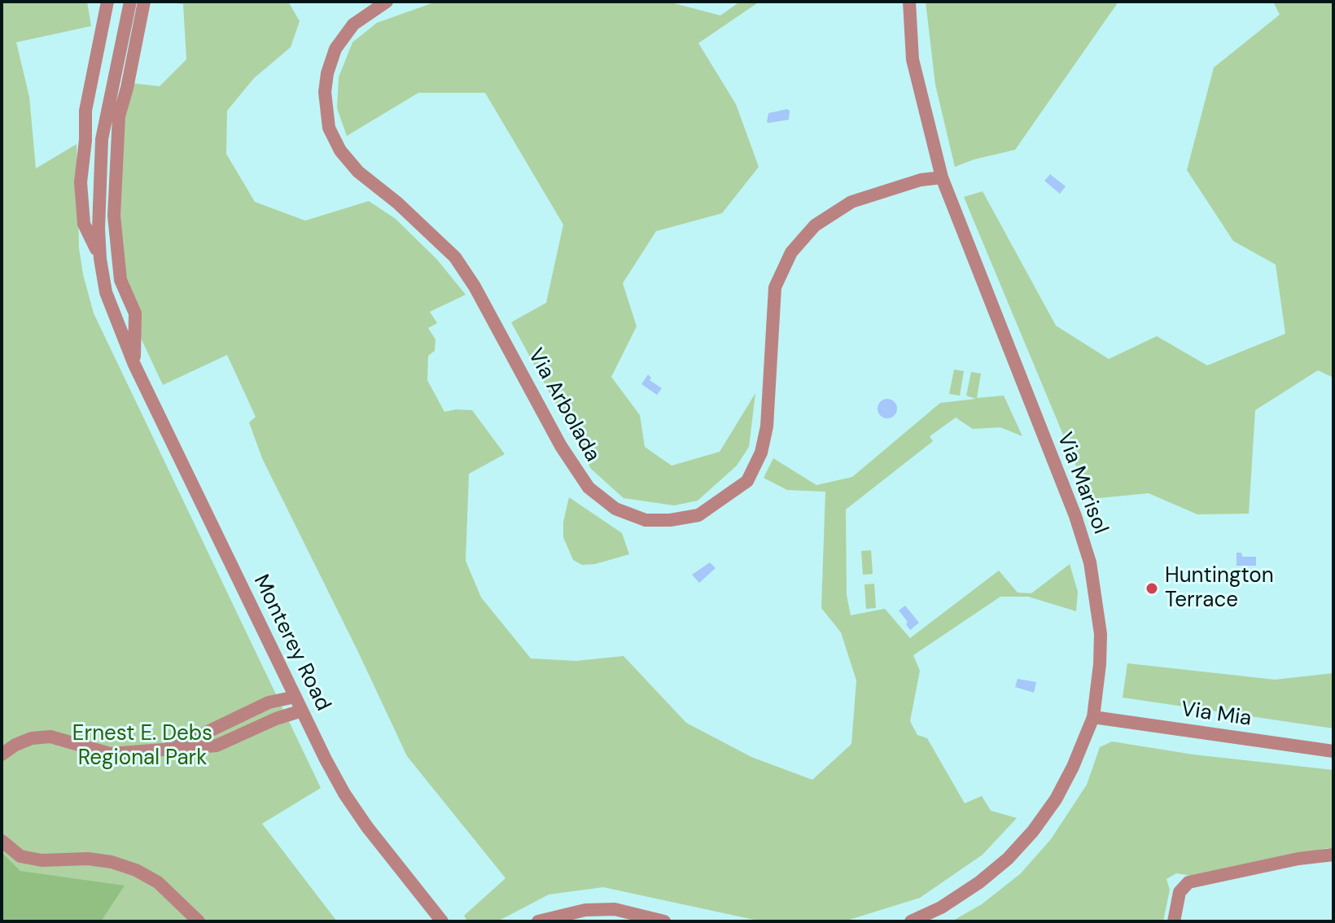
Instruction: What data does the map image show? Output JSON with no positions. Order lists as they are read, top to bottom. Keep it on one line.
{"streets":{"street":["Via Arbolada","Via Marisol","Monterey Road","Via Mia"]},"crossings":[["Via Arbolada","Via Marisol"],["Via Marisol","Via Mia"]],"parks":["Ernest E. Debs Regional Park"],"places":["Huntington Terrace"]}
